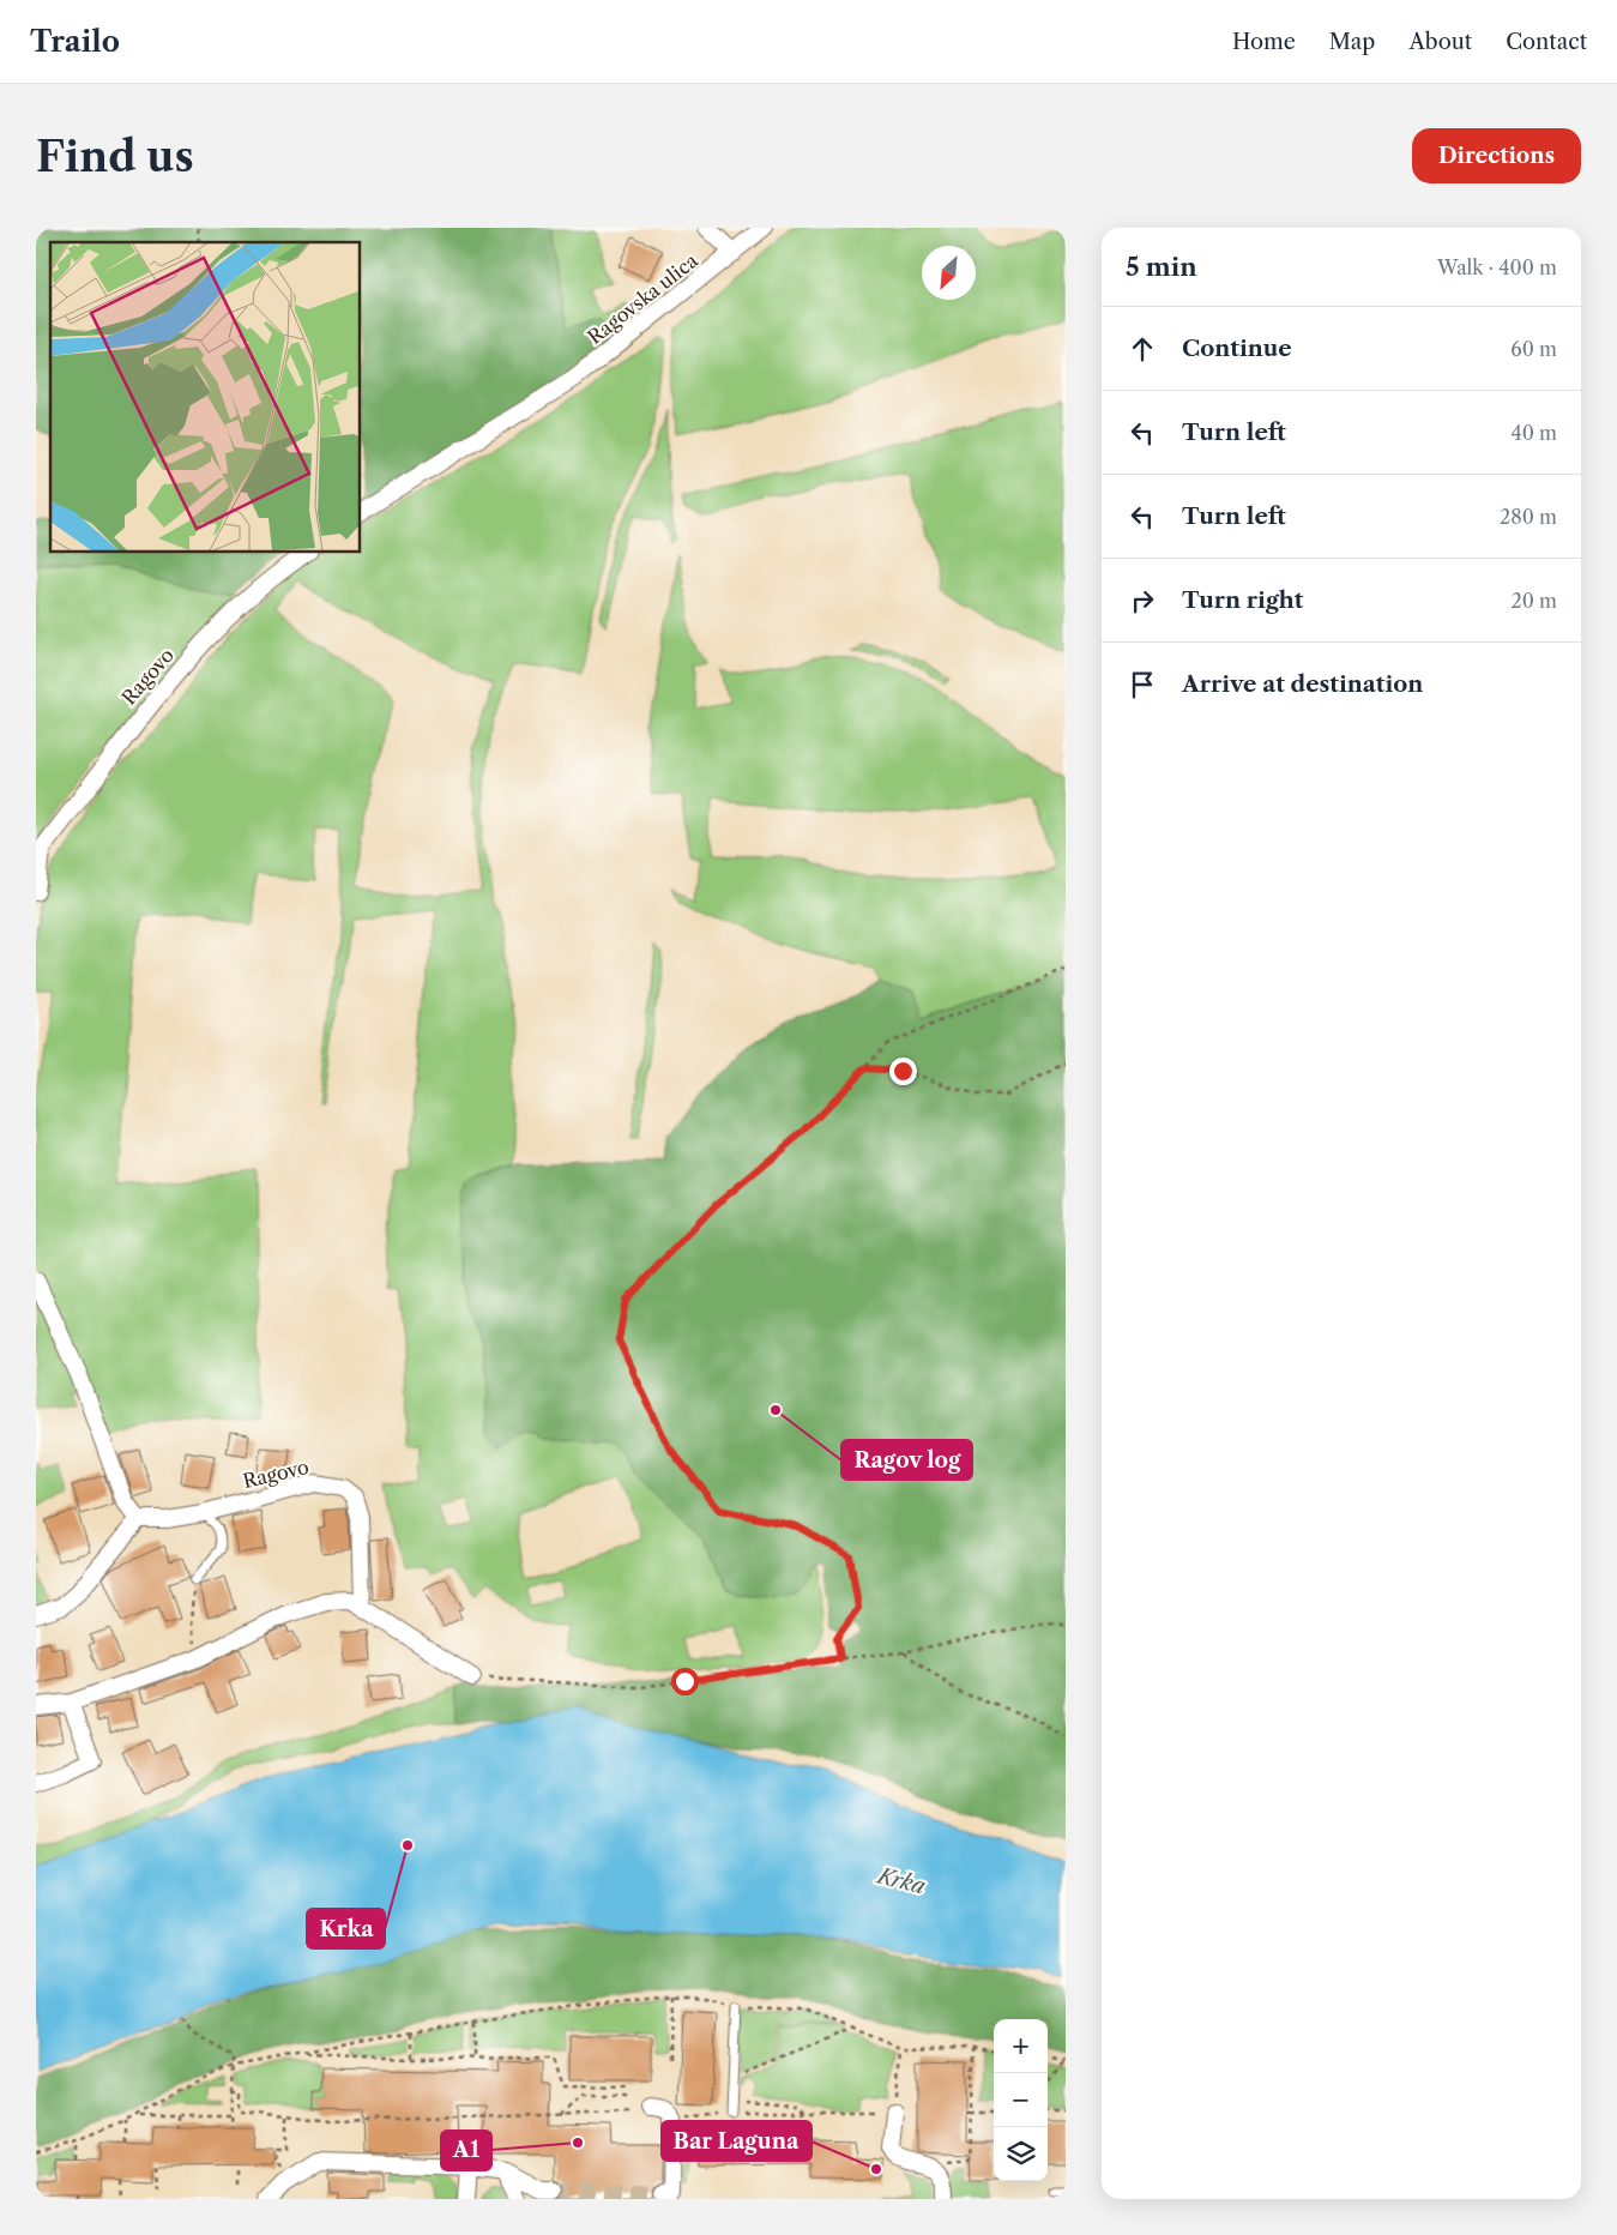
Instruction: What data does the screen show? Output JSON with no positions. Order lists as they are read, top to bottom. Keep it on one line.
{"streets":{"street":["Ragovska ulica","Ragovo"]},"water":["Krka"],"places":["Ragov log","Krka","A1","Bar Laguna"],"north":"bottom left","page":{"header":"Trailo","nav":["Home","Map","About","Contact"],"buttons":"Directions","title":"Find us","heading":["5 min","Walk · 400 m"],"list":[["Continue","60 m"],["Turn left","40 m"],["Turn left","280 m"],["Turn right","20 m"],"Arrive at destination"],"map_buttons":["+","−"]}}
